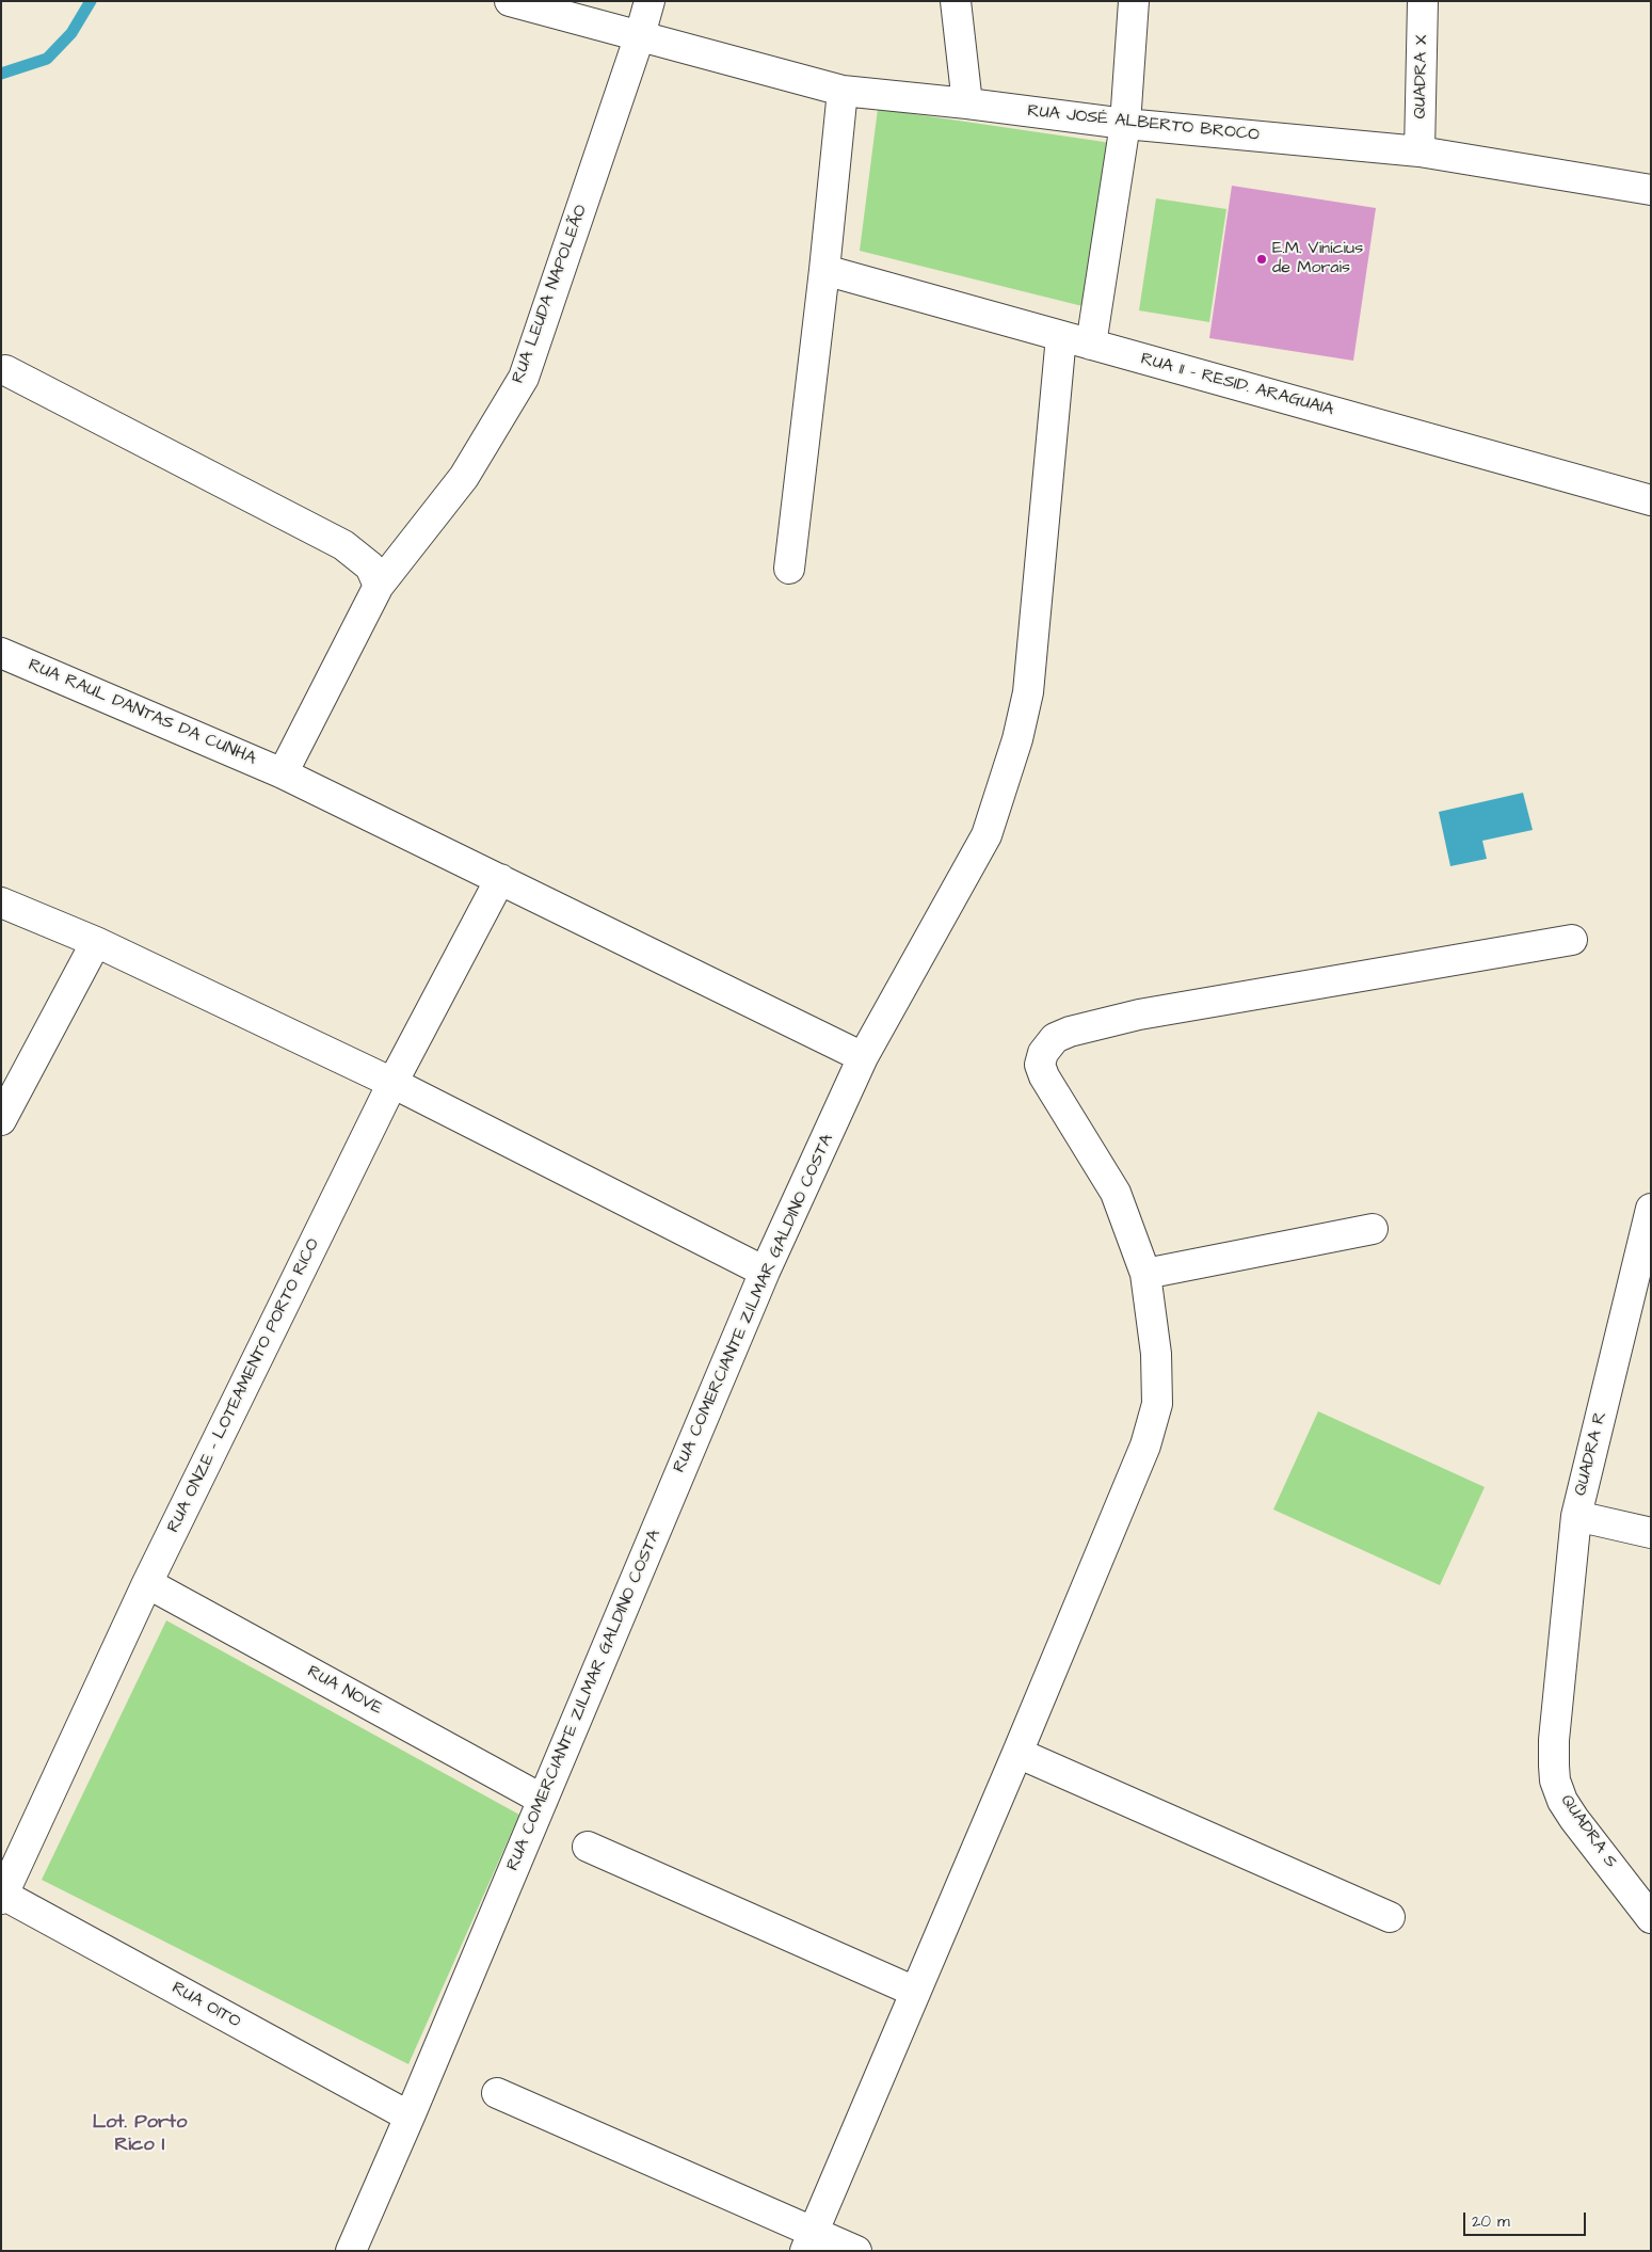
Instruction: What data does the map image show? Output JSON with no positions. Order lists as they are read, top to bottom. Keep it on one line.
{"streets":{"street":["QUADRA X","RUA JOSÉ ALBERTO BROCO","RUA LEUDA NAPOLEÃO","RUA 11 - RESID. ARAGUAIA","RUA RAUL DANTAS DA CUNHA","RUA COMERCIANTE ZILMAR GALDINO COSTA","RUA ONZE - LOTEAMENTO PORTO RICO","QUADRA R","RUA NOVE","QUADRA S","RUA OITO"]},"crossings":[["QUADRA X","RUA JOSÉ ALBERTO BROCO"],["RUA JOSÉ ALBERTO BROCO","RUA LEUDA NAPOLEÃO"],["RUA LEUDA NAPOLEÃO","RUA RAUL DANTAS DA CUNHA"],["RUA 11 - RESID. ARAGUAIA","RUA COMERCIANTE ZILMAR GALDINO COSTA"],["RUA RAUL DANTAS DA CUNHA","RUA COMERCIANTE ZILMAR GALDINO COSTA"],["RUA RAUL DANTAS DA CUNHA","RUA ONZE - LOTEAMENTO PORTO RICO"],["RUA COMERCIANTE ZILMAR GALDINO COSTA","RUA NOVE"],["RUA COMERCIANTE ZILMAR GALDINO COSTA","RUA OITO"],["RUA ONZE - LOTEAMENTO PORTO RICO","RUA NOVE"],["RUA ONZE - LOTEAMENTO PORTO RICO","RUA OITO"],["QUADRA R","QUADRA S"]],"districts":["Lot. Porto Rico I"],"places":["E.M. Vinícius de Morais"],"scale_bar":"20 m"}
